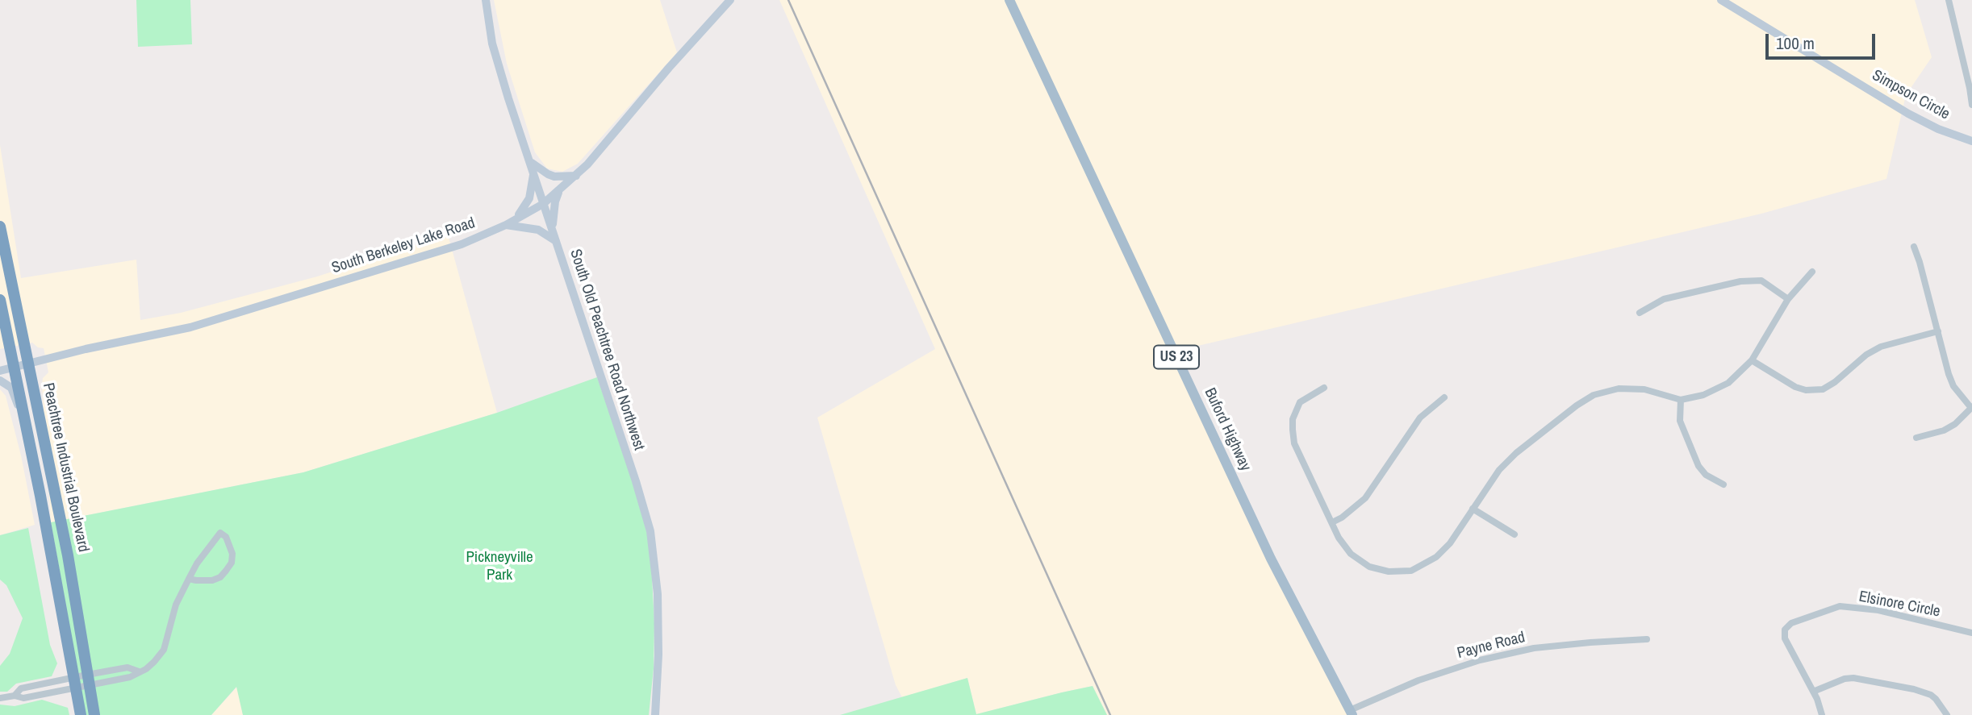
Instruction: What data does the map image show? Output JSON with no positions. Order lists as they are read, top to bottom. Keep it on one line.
{"streets":{"highway":["Peachtree Industrial Boulevard"],"main road":["US 23","Buford Highway"],"street":["Simpson Circle","South Berkeley Lake Road","South Old Peachtree Road Northwest","Elsinore Circle","Payne Road"]},"crossings":[["South Berkeley Lake Road","South Old Peachtree Road Northwest"],["South Berkeley Lake Road","Peachtree Industrial Boulevard"],["Buford Highway","Payne Road"]],"parks":["Pickneyville Park"],"scale_bar":"100 m"}
